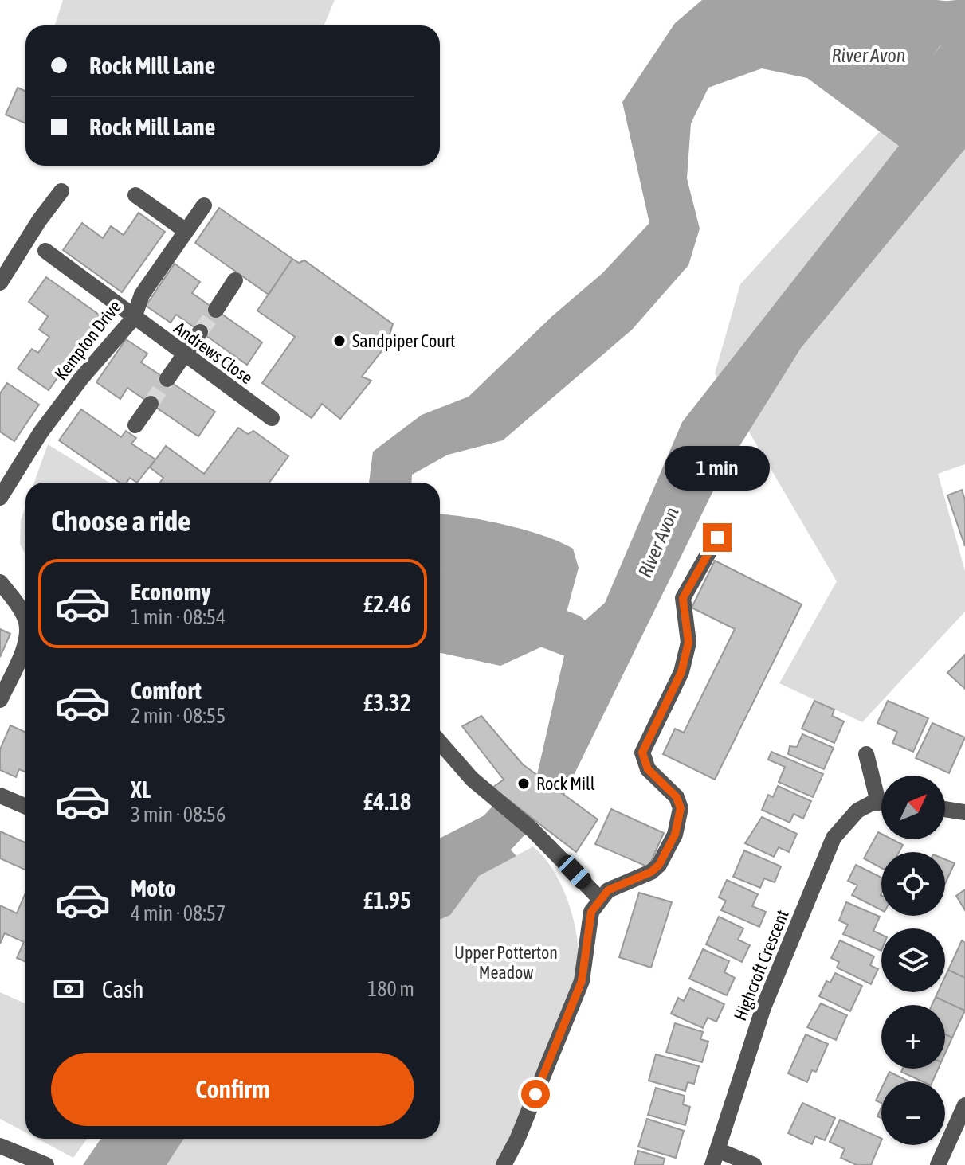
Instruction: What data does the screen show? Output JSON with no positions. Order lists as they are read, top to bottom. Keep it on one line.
{"streets":{"street":["Kempton Drive","Andrews Close","Highcroft Crescent"]},"crossings":[["Kempton Drive","Andrews Close"]],"water":["River Avon"],"parks":["Upper Potterton Meadow"],"places":["Sandpiper Court","Rock Mill"],"north":"top right","page":{"banner":["Rock Mill Lane","Rock Mill Lane"],"bubble":"1 min","heading":"Choose a ride","list":[{"name":"Economy","note":"1 min · 08:54","value":"£2.46"},{"name":"Comfort","note":"2 min · 08:55","value":"£3.32"},{"name":"XL","note":"3 min · 08:56","value":"£4.18"},{"name":"Moto","note":"4 min · 08:57","value":"£1.95"}],"map_buttons":["+","−"],"pay":["Cash","180 m"],"buttons":"Confirm"}}
